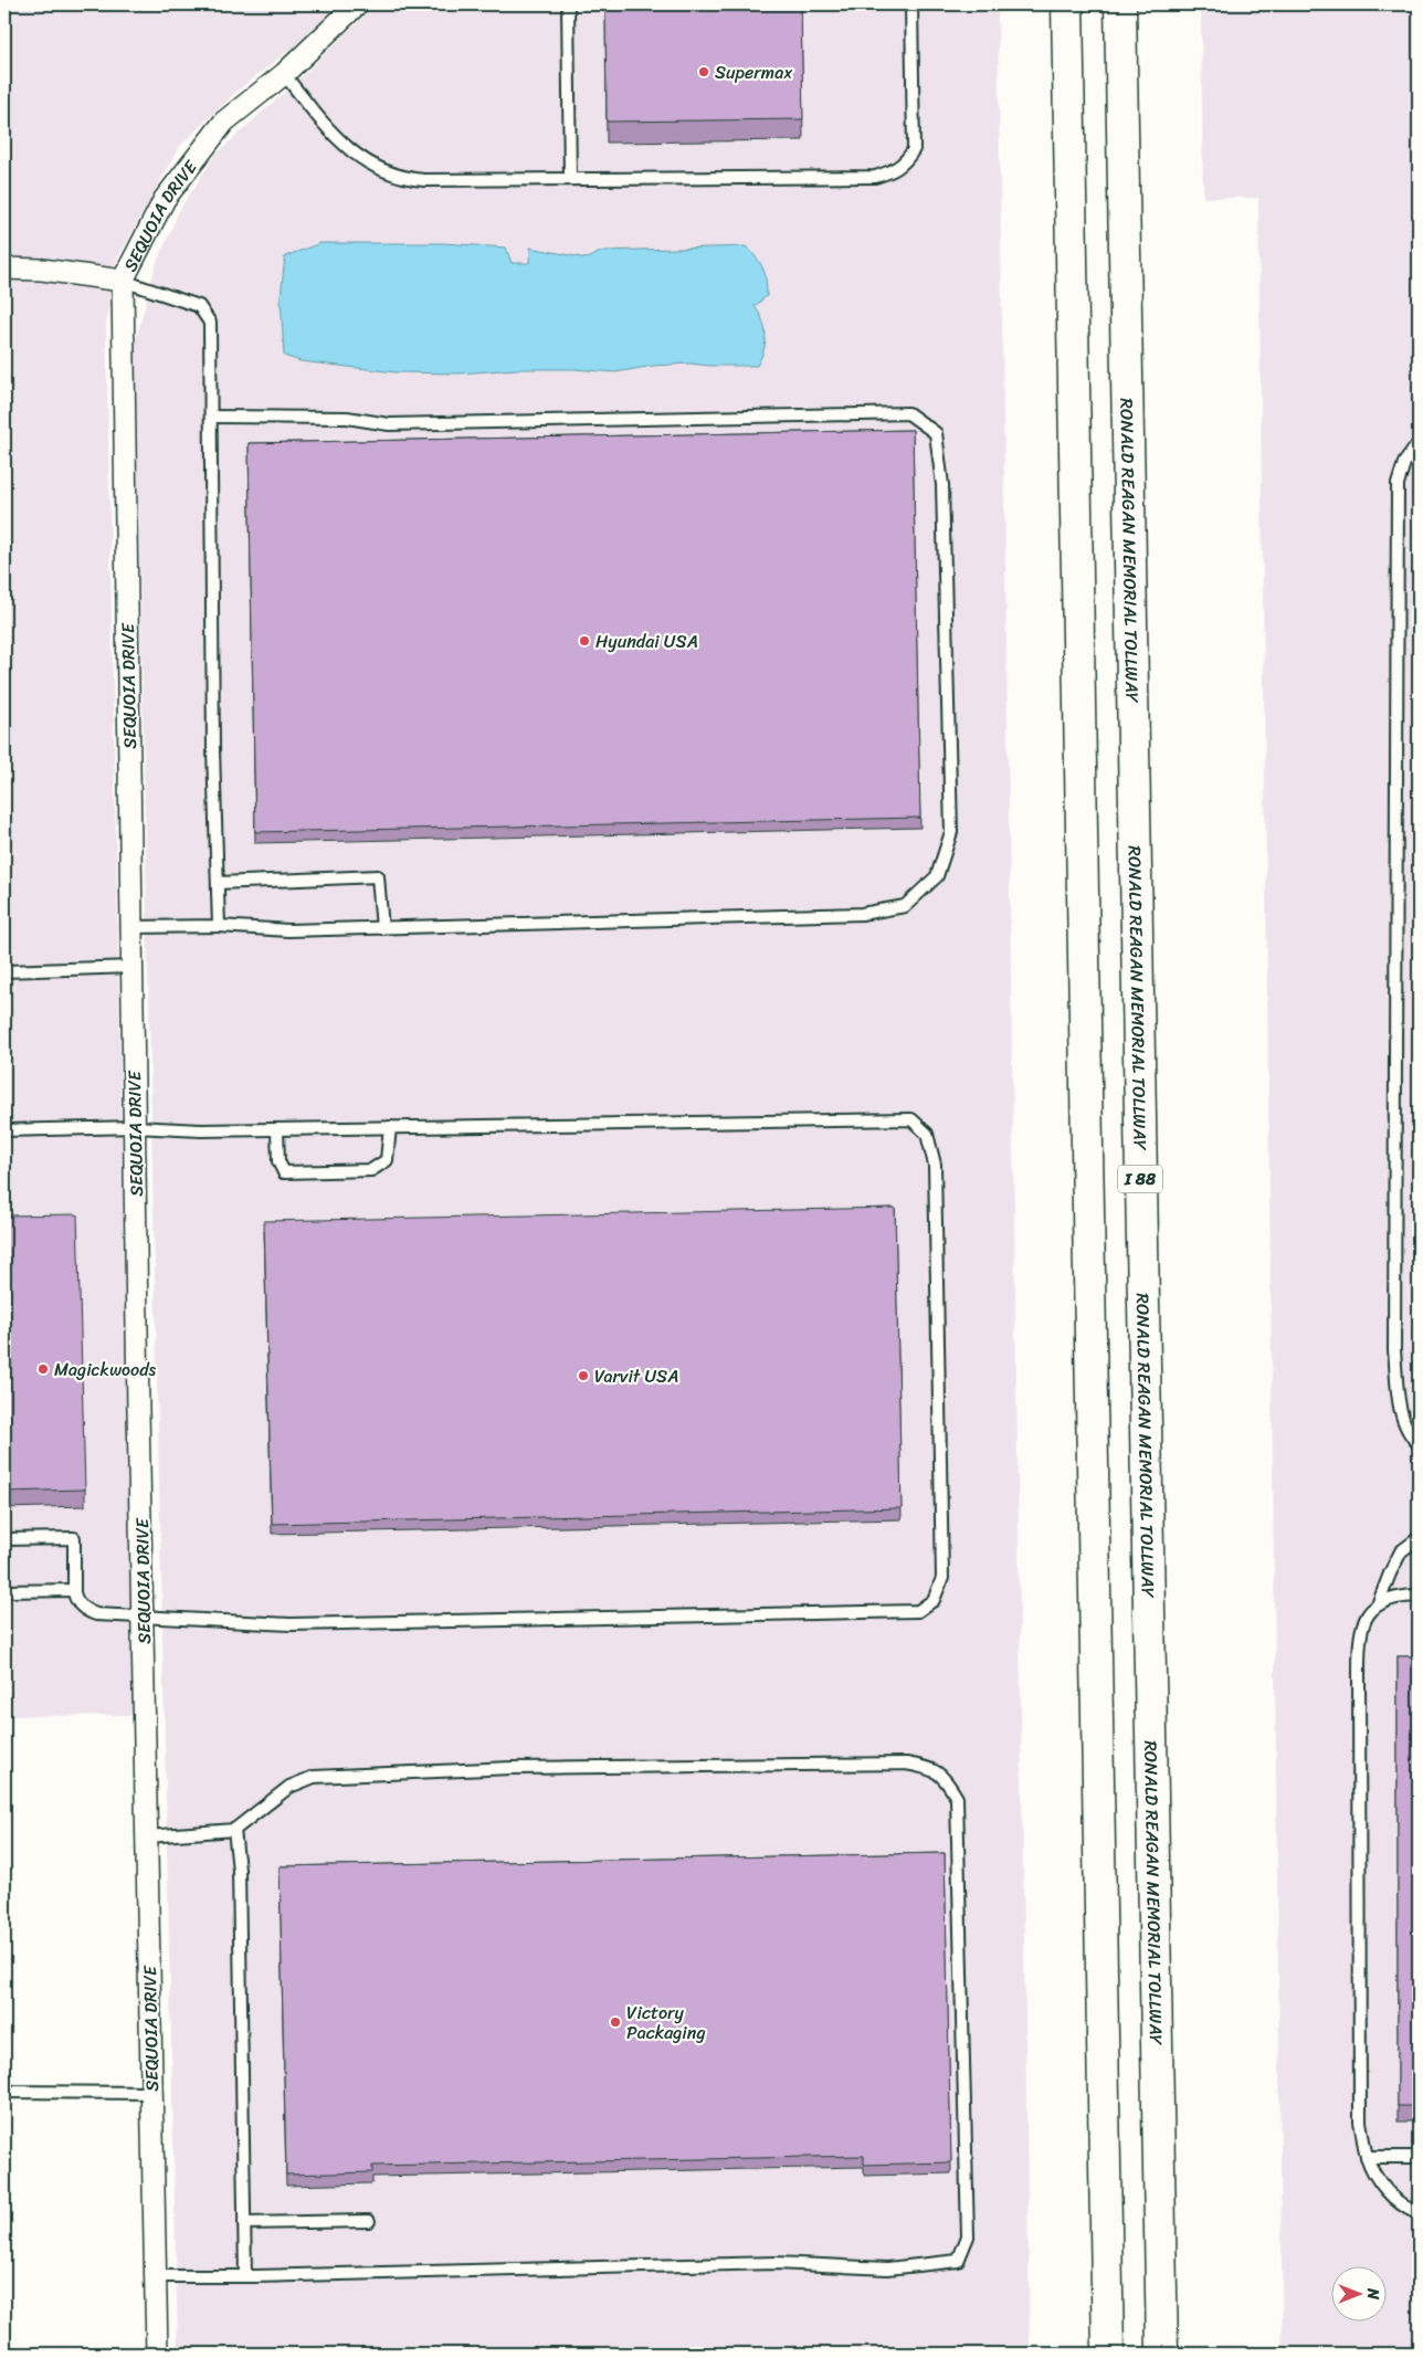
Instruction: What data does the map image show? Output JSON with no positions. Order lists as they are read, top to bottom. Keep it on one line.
{"streets":{"highway":["RONALD REAGAN MEMORIAL TOLLWAY","I 88"],"street":["SEQUOIA DRIVE"]},"places":["Supermax","Hyundai USA","Magickwoods","Varvit USA","Victory Packaging"],"north":"right"}
